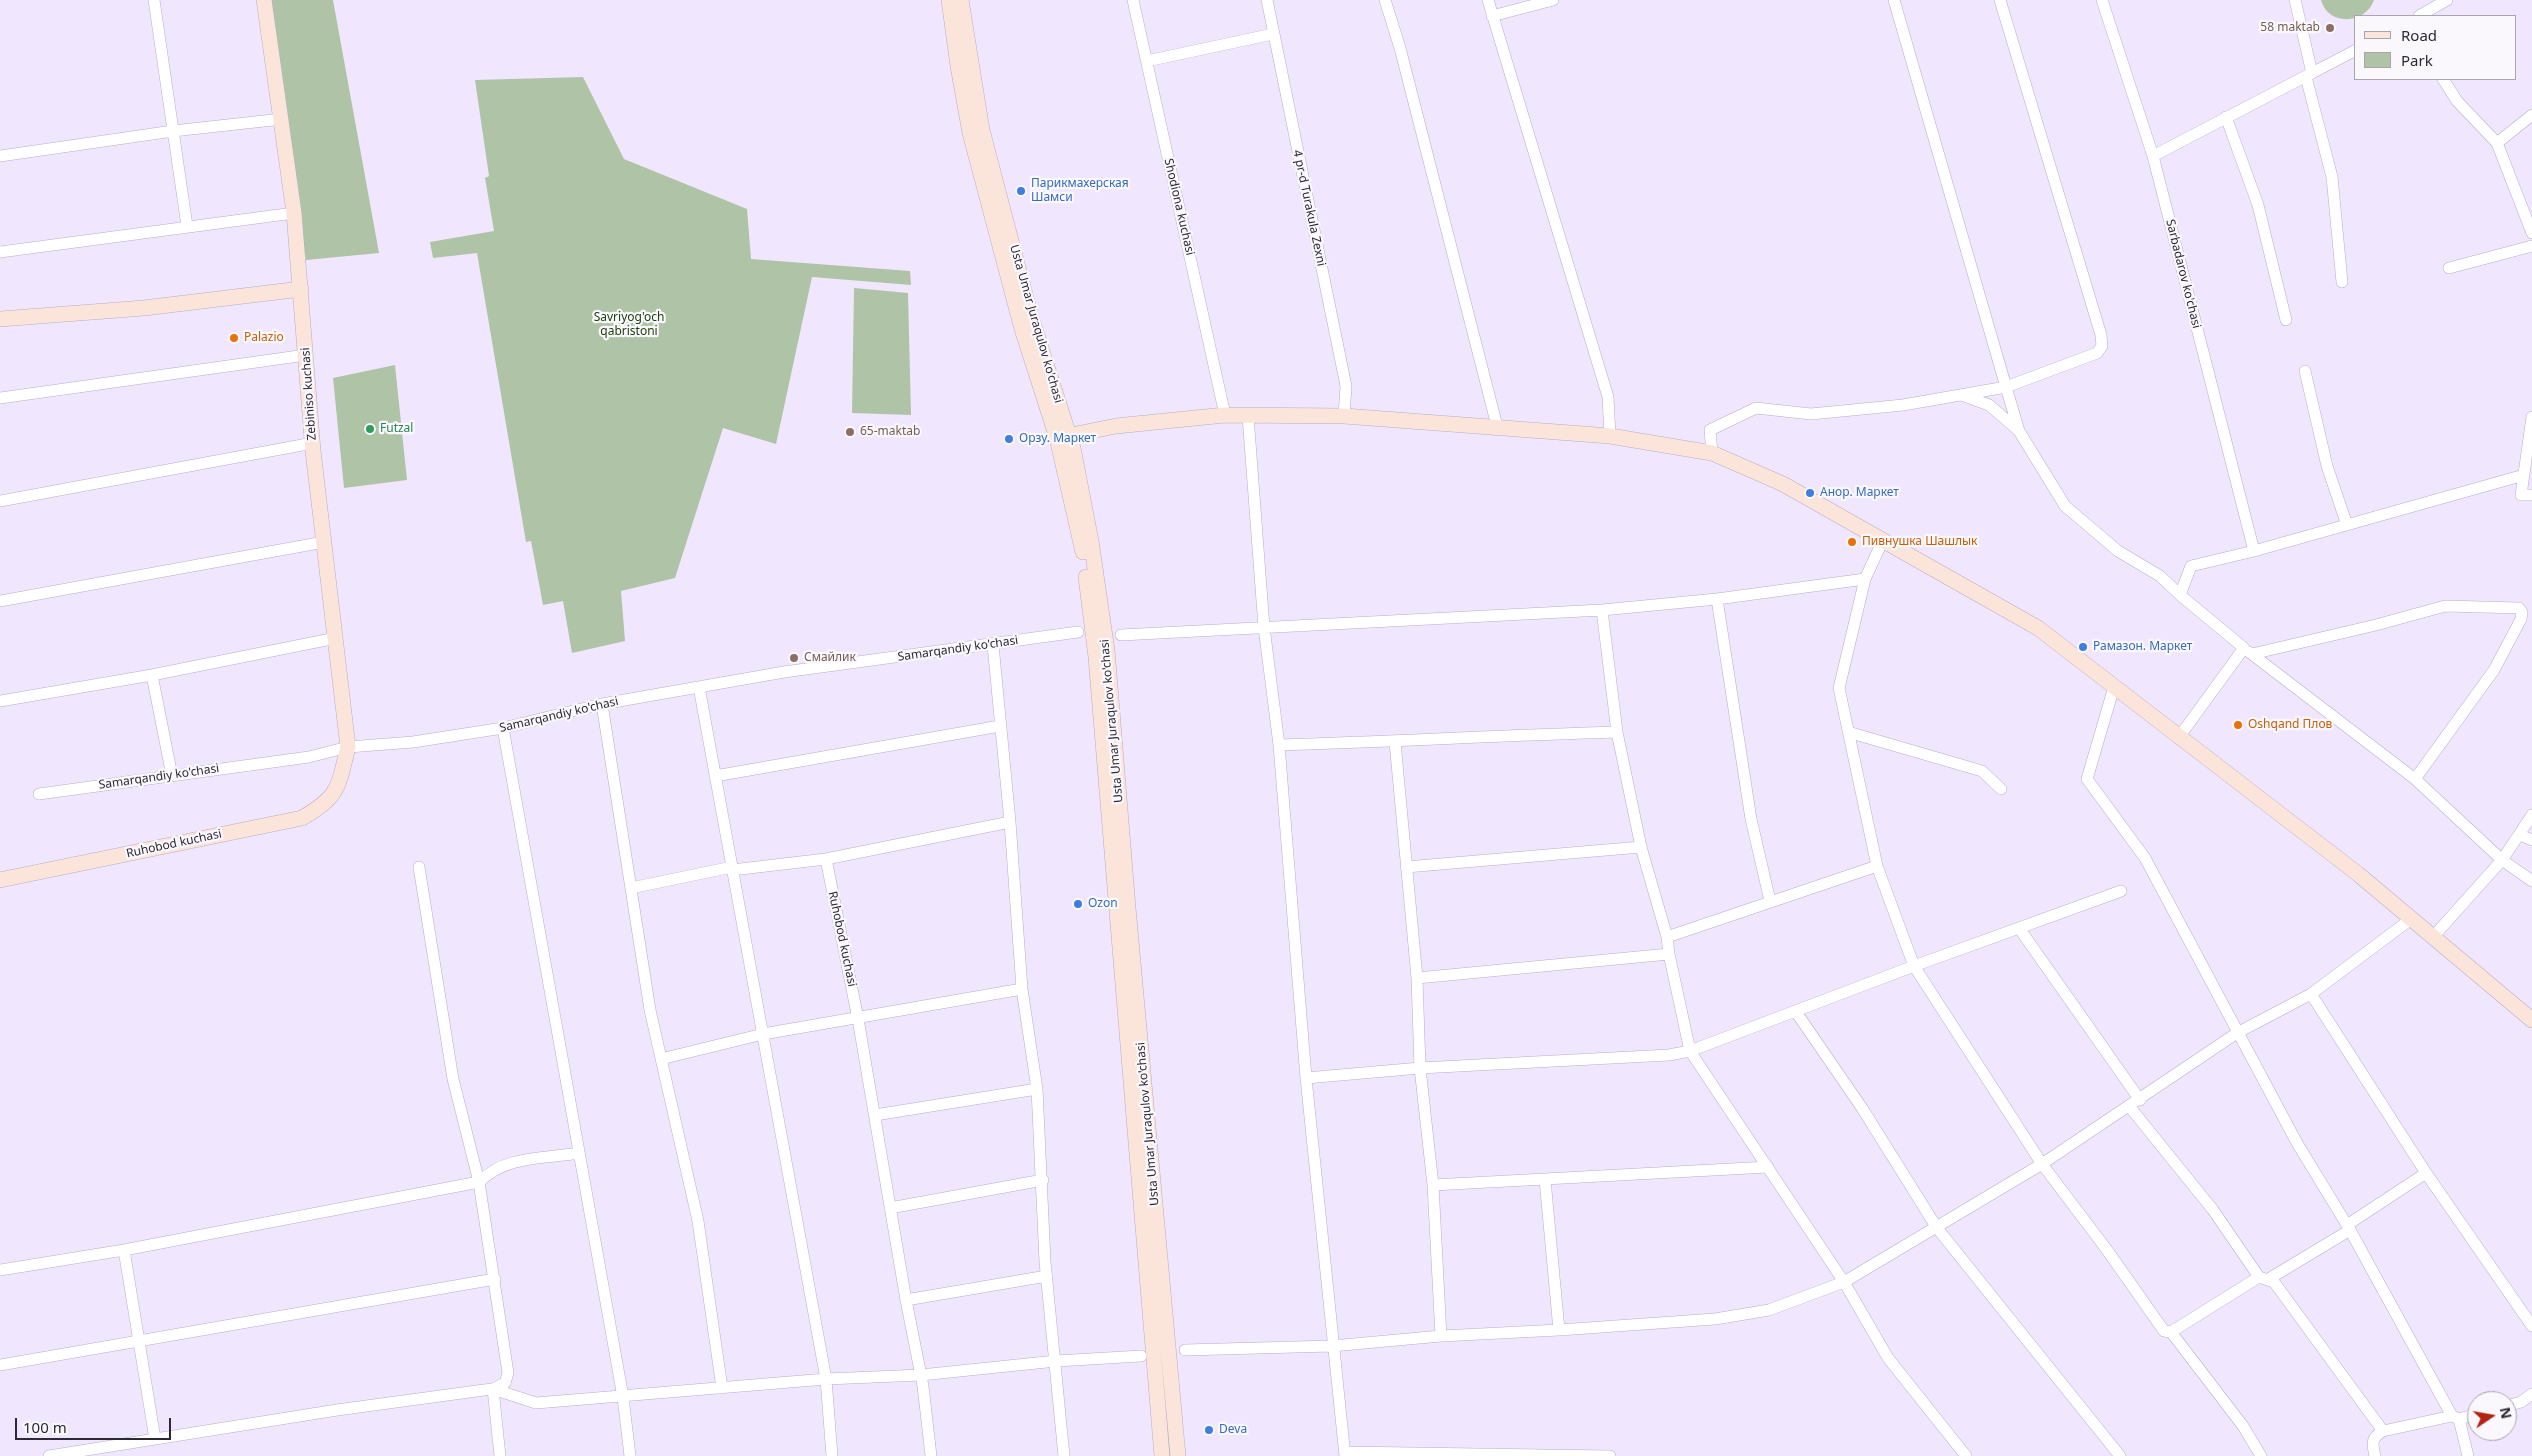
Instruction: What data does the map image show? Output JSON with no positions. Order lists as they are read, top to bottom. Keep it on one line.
{"streets":{"main road":["Usta Umar Juraqulov ko'chasi","Zebiniso kuchasi","Ruhobod kuchasi"],"street":["Shodiona kuchasi","4 pr-d Turakula Zexni","Sarbadarov ko'chasi","Samarqandiy ko'chasi"]},"crossings":[["Zebiniso kuchasi","Samarqandiy ko'chasi"],["Zebiniso kuchasi","Ruhobod kuchasi"]],"parks":["Savriyog'och qabristoni"],"places":["58 maktab","Парикмахерская Шамси","Palazio","Futzal","65-maktab","Орзу. Маркет","Анор. Маркет","Пивнушка Шашлык","Рамазон. Маркет","Смайлик","Oshqand Плов","Ozon","Deva"],"legend":["Road","Park"],"scale_bar":"100 m","north":"right"}
